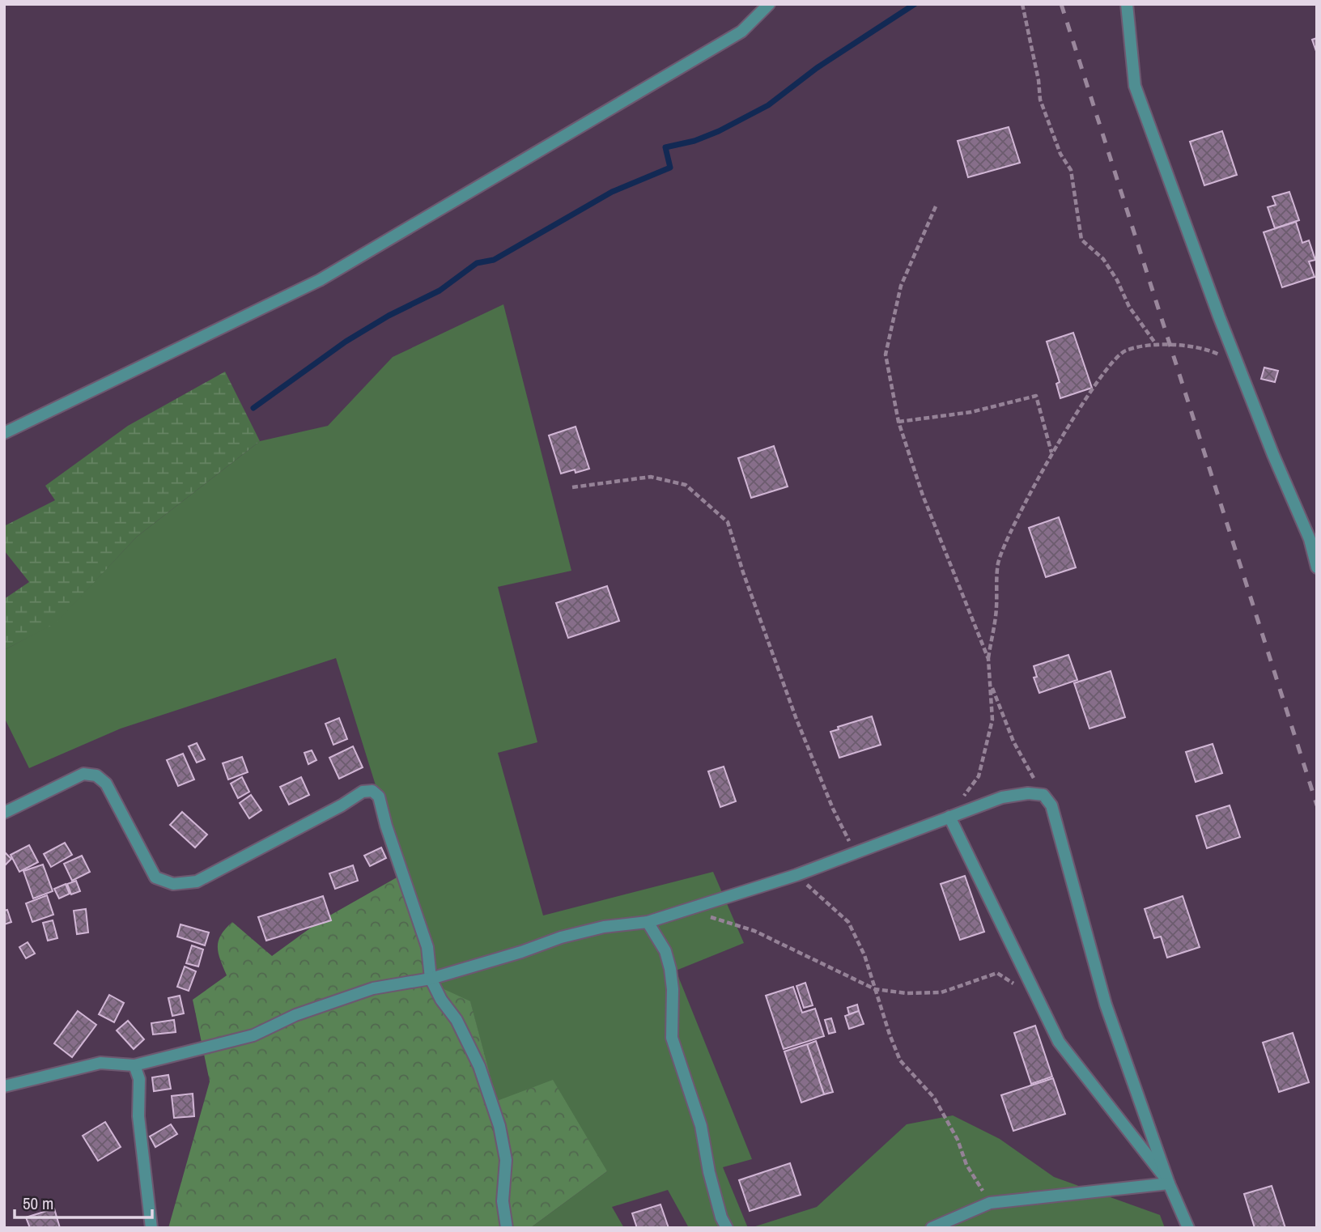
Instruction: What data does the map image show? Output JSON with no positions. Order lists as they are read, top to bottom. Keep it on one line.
{"scale_bar":"50 m"}
